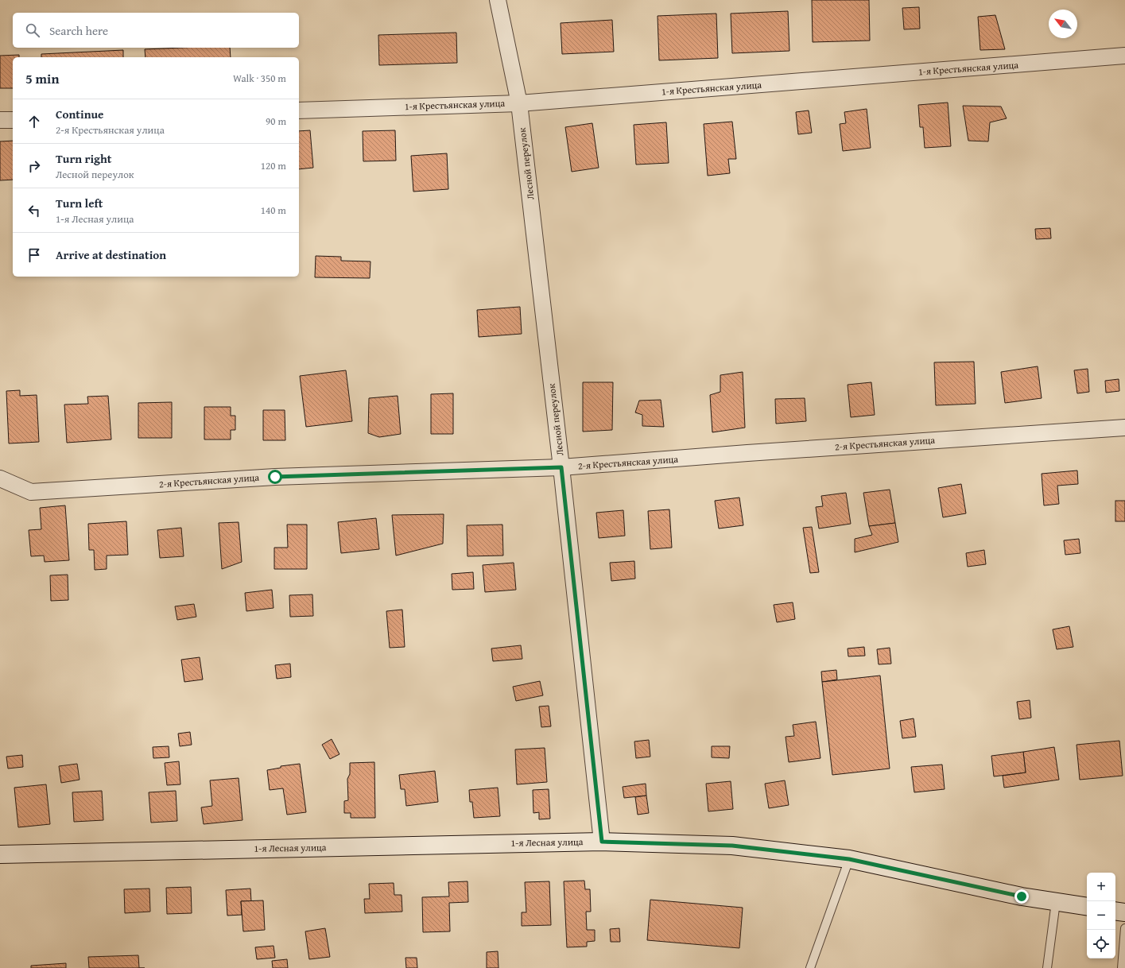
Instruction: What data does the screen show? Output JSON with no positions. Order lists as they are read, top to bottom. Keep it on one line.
{"streets":{"main road":["1-я Лесная улица"],"street":["1-я Крестьянская улица","Лесной переулок","2-я Крестьянская улица"]},"crossings":[["1-я Крестьянская улица","Лесной переулок"],["Лесной переулок","2-я Крестьянская улица"],["Лесной переулок","1-я Лесная улица"]],"north":"top left","page":{"search":"Search here","heading":["5 min","Walk · 350 m"],"list":[["Continue","2-я Крестьянская улица","90 m"],["Turn right","Лесной переулок","120 m"],["Turn left","1-я Лесная улица","140 m"],"Arrive at destination"],"map_buttons":["+","−"]}}
